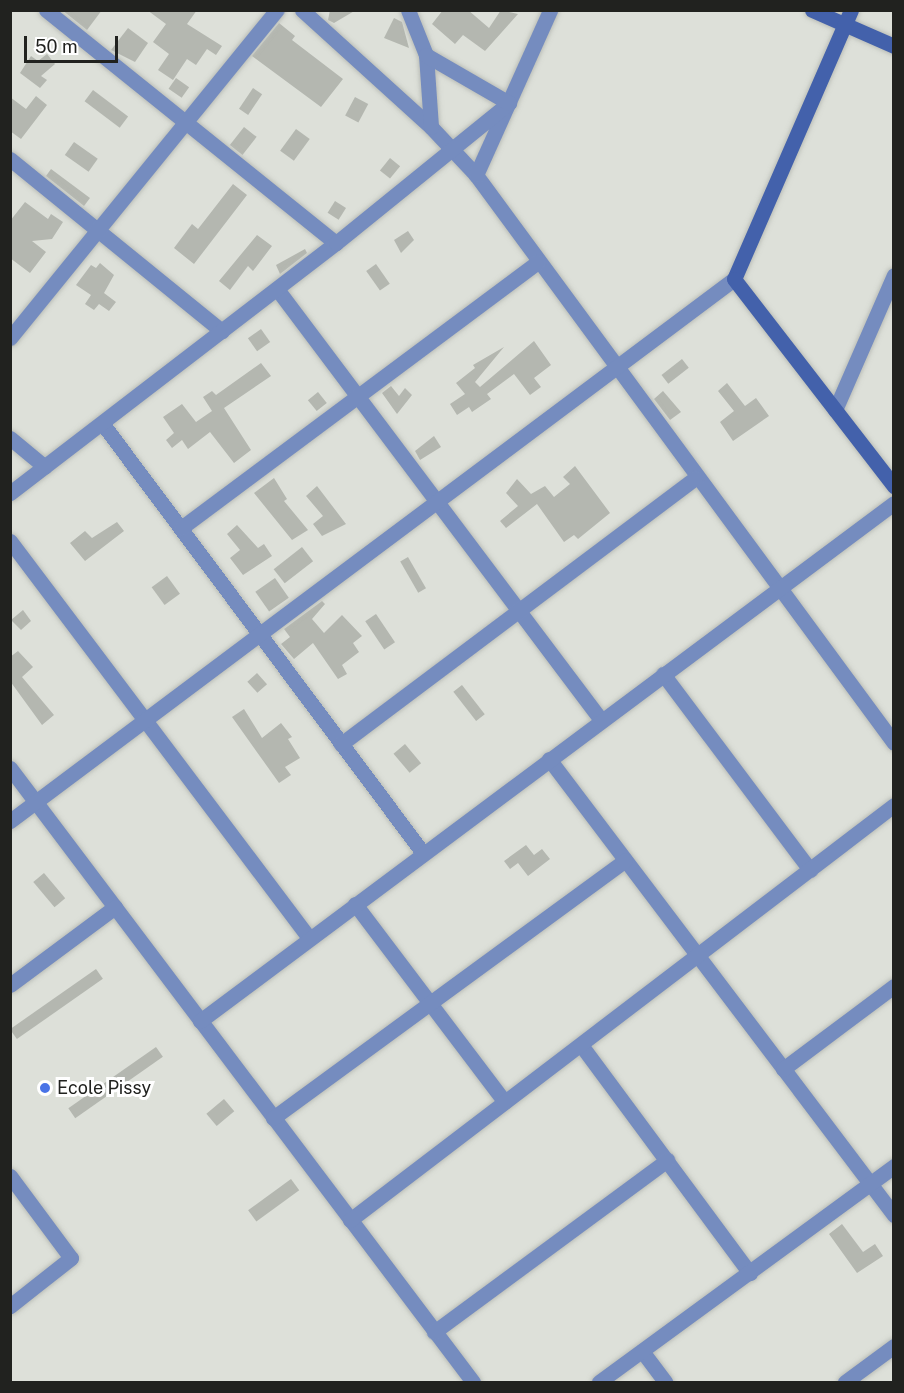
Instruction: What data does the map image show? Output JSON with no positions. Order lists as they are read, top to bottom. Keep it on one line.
{"places":["Ecole Pissy"],"scale_bar":"50 m"}
